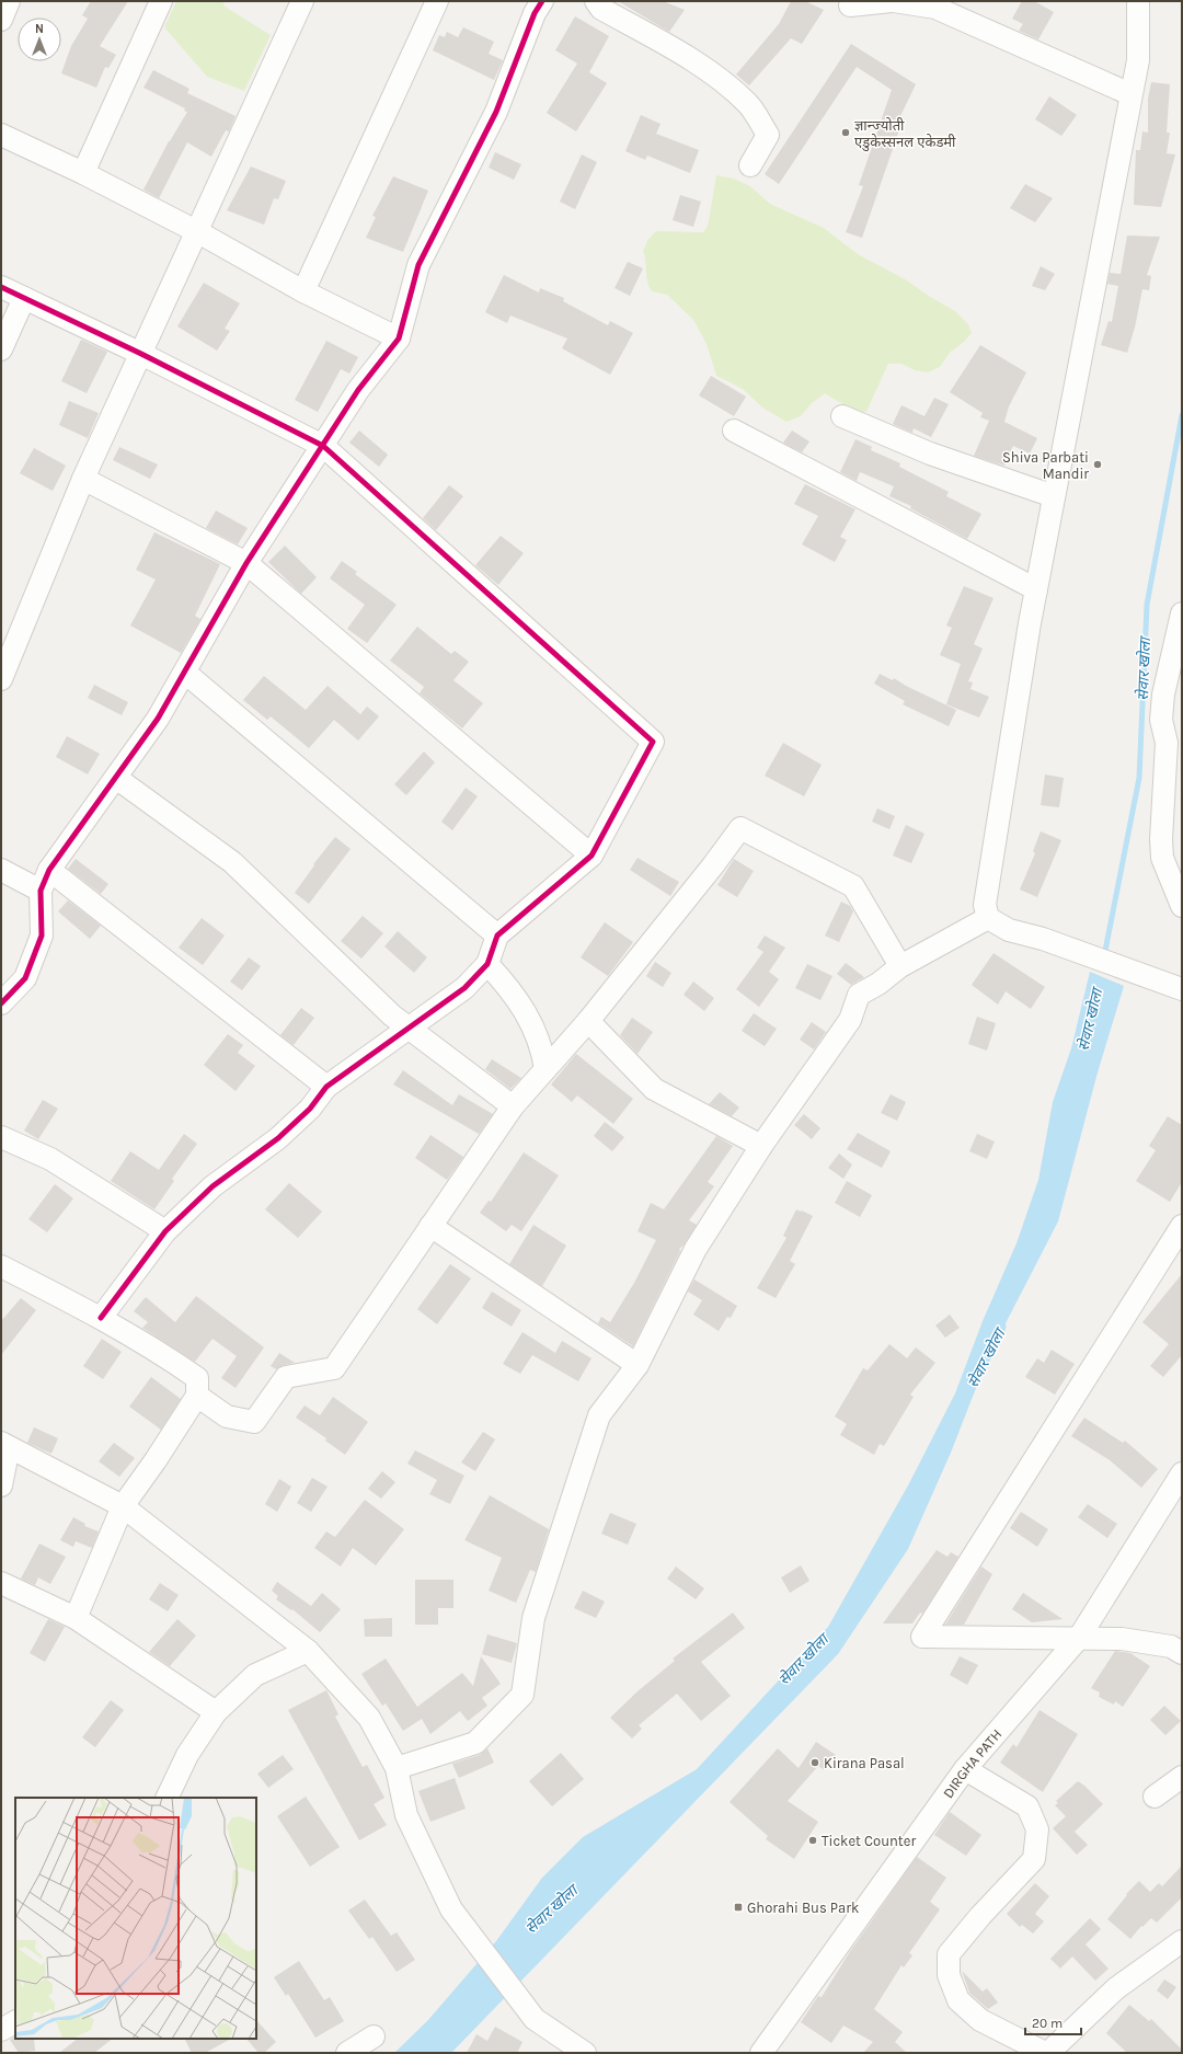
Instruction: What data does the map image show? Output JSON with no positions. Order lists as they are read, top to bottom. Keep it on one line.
{"streets":{"street":["DIRGHA PATH"]},"water":["सेवार खोला"],"places":{"other":["ज्ञान्ज्योती एडुकेस्सनल एकेडमी","Shiva Parbati Mandir","Kirana Pasal","Ticket Counter"],"transit":["Ghorahi Bus Park"]},"scale_bar":"20 m","north":"top"}
